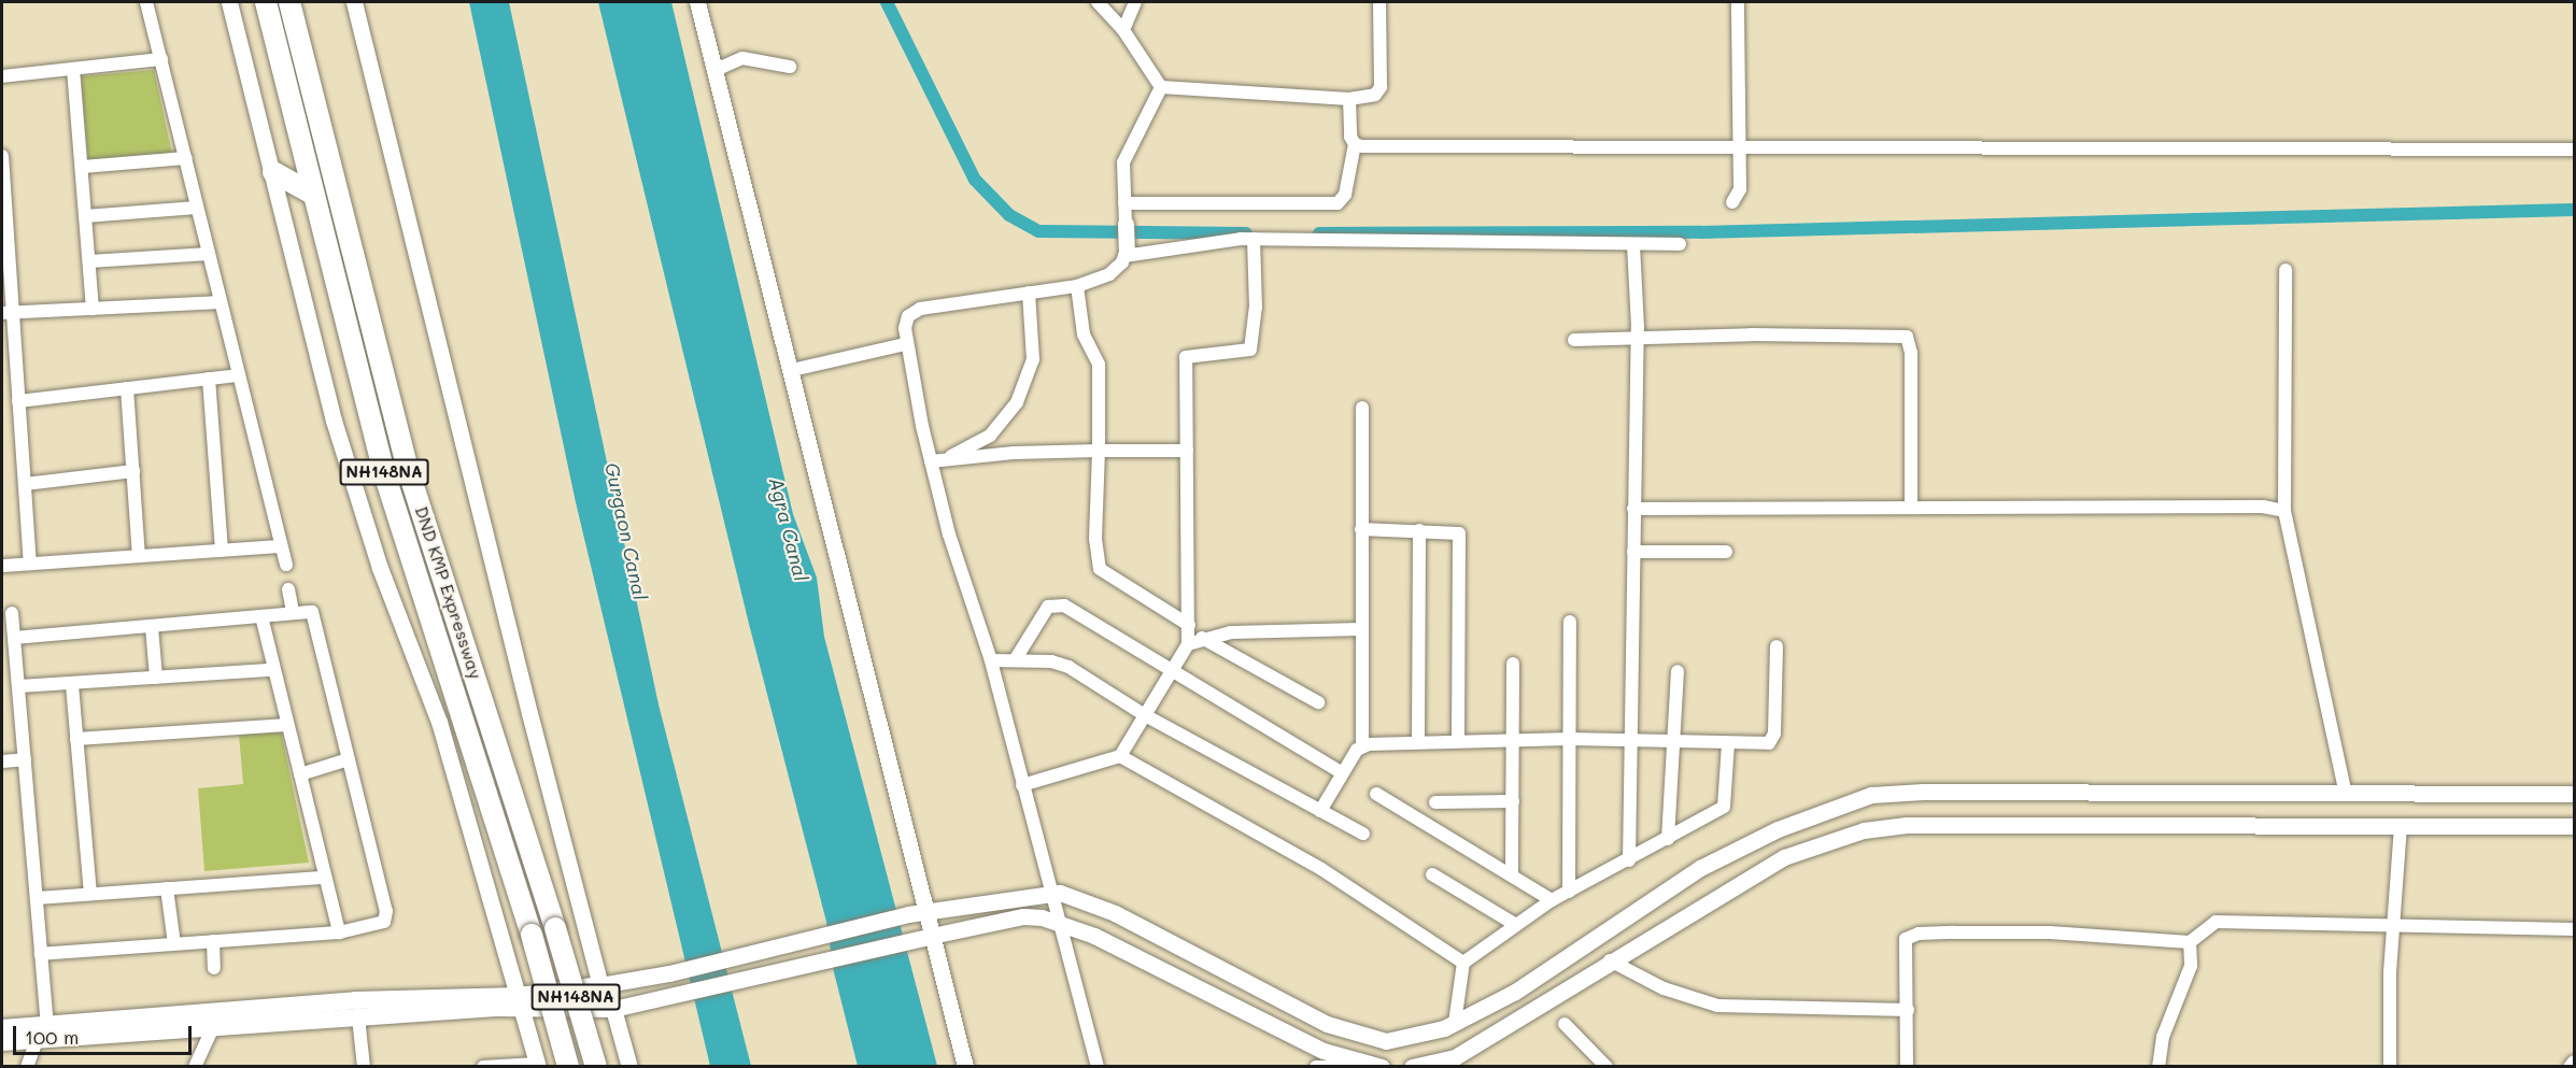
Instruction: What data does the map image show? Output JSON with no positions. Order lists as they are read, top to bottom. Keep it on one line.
{"streets":{"highway":["NH148NA","DND KMP Expressway"]},"water":["Agra Canal","Gurgaon Canal"],"scale_bar":"100 m"}
